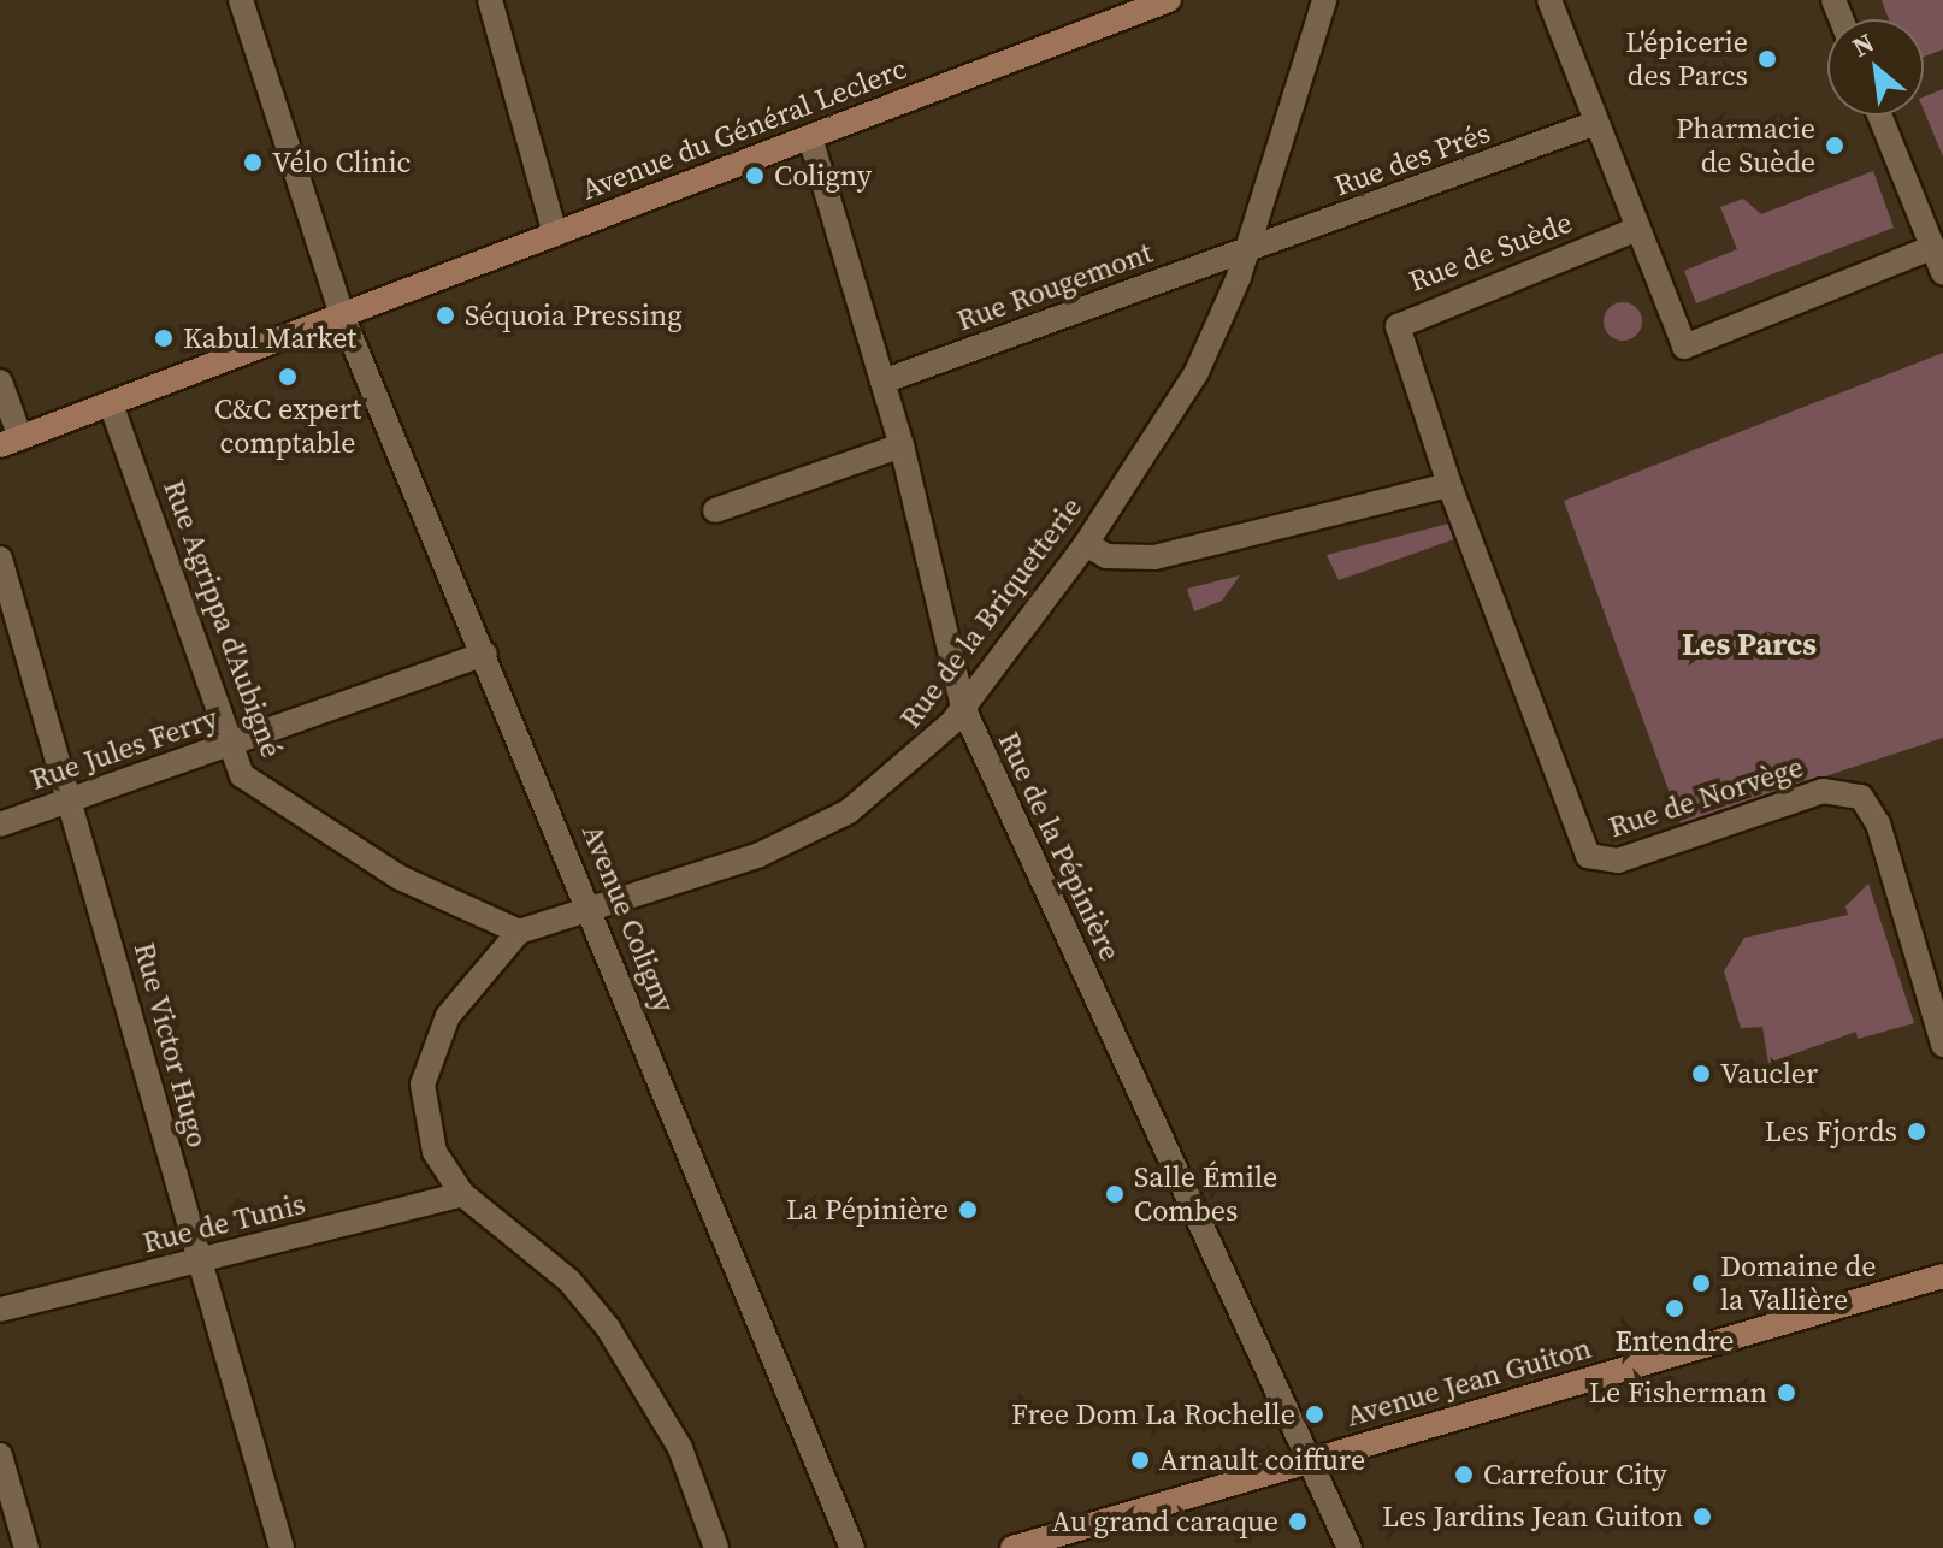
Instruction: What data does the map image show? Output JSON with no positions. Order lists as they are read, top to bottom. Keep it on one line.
{"streets":{"main road":["Avenue du Général Leclerc","Avenue Jean Guiton"],"street":["Rue des Prés","Rue de Suède","Rue Rougemont","Rue de la Briquetterie","Rue Agrippa d'Aubigné","Rue Jules Ferry","Rue de Norvège","Rue de la Pépinière","Avenue Coligny","Rue Victor Hugo","Rue de Tunis"]},"crossings":[["Avenue du Général Leclerc","Rue Agrippa d'Aubigné"],["Avenue du Général Leclerc","Rue de la Pépinière"],["Avenue du Général Leclerc","Avenue Coligny"],["Rue des Prés","Rue Rougemont"],["Rue des Prés","Rue de la Briquetterie"],["Rue de Suède","Rue de Norvège"],["Rue Rougemont","Rue de la Briquetterie"],["Rue Rougemont","Rue de la Pépinière"],["Rue de la Briquetterie","Rue Agrippa d'Aubigné"],["Rue de la Briquetterie","Rue de la Pépinière"],["Rue de la Briquetterie","Avenue Coligny"],["Rue Agrippa d'Aubigné","Rue Jules Ferry"],["Rue Jules Ferry","Avenue Coligny"],["Rue Jules Ferry","Rue Victor Hugo"],["Rue de la Pépinière","Avenue Jean Guiton"],["Rue Victor Hugo","Rue de Tunis"]],"districts":["Les Parcs"],"places":["L'épicerie des Parcs","Pharmacie de Suède","Vélo Clinic","Coligny","Séquoia Pressing","Kabul Market","C&C expert comptable","Vaucler","Les Fjords","Salle Émile Combes","La Pépinière","Domaine de la Vallière","Entendre","Le Fisherman","Free Dom La Rochelle","Arnault coiffure","Carrefour City","Les Jardins Jean Guiton","Au grand caraque"],"north":"top left"}
